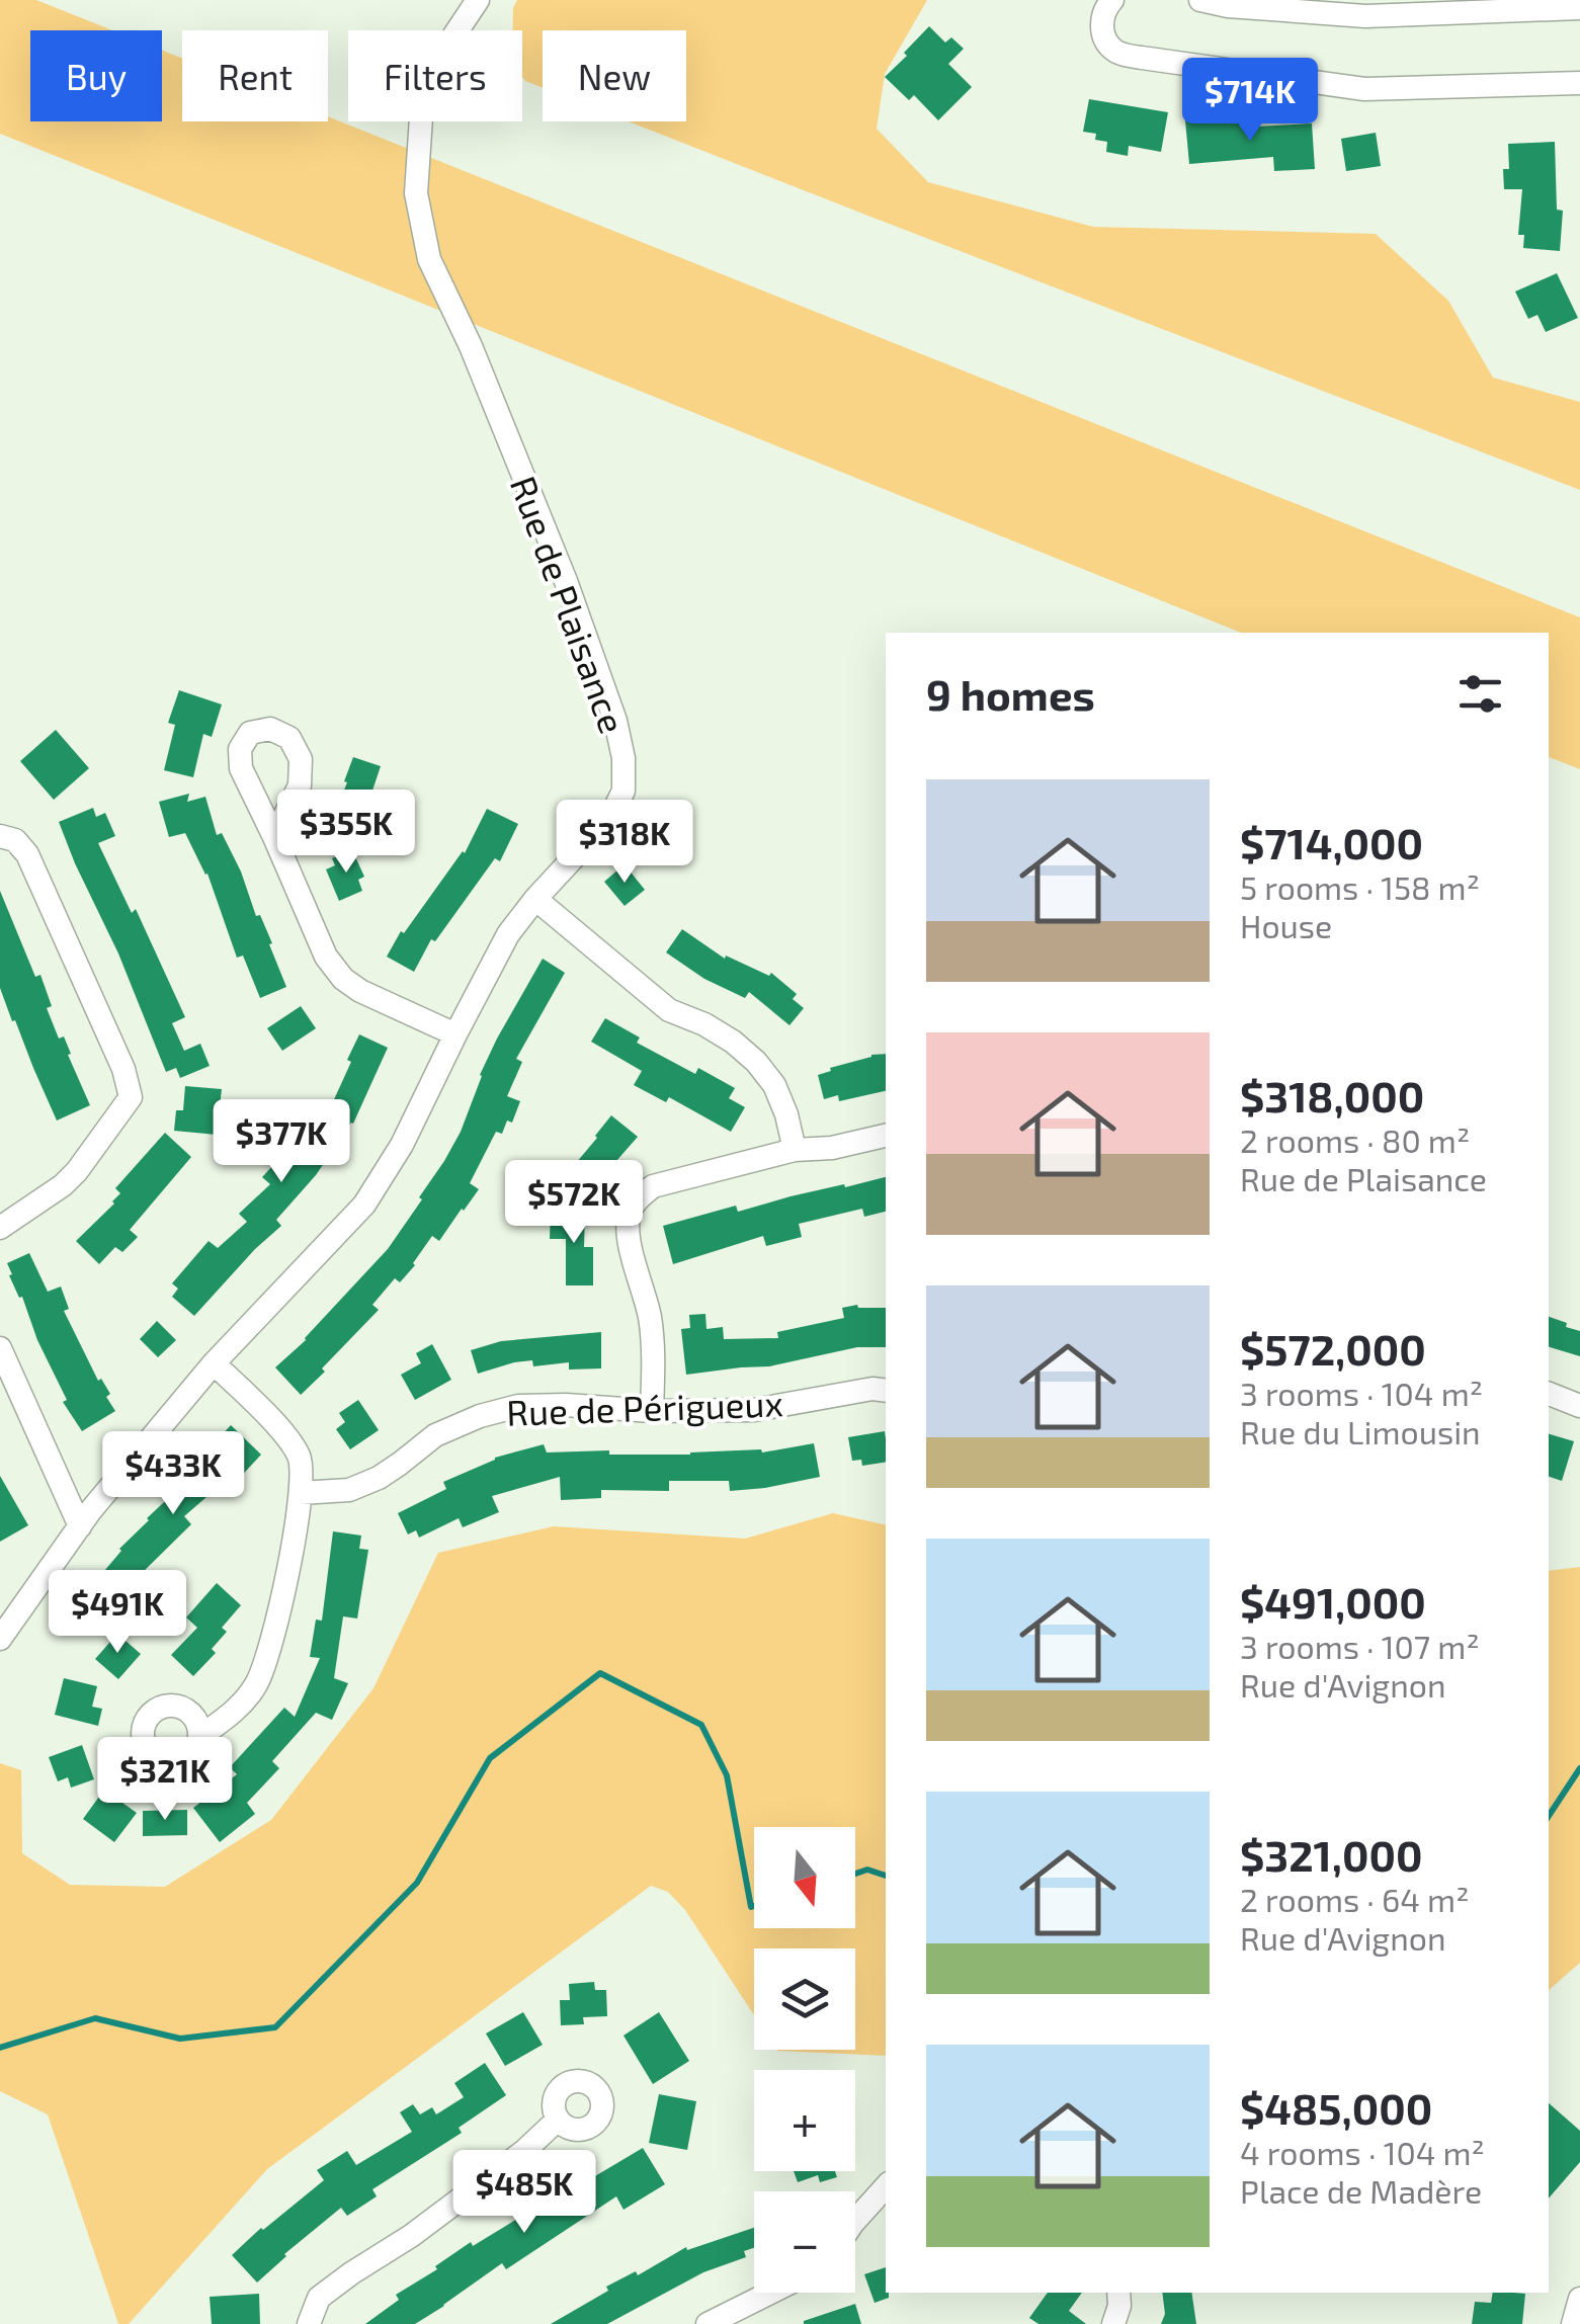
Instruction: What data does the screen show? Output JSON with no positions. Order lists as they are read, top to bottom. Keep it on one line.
{"streets":{"street":["Rue de Plaisance","Rue de Périgueux"]},"north":"bottom","page":{"chip":["Buy","Rent","Filters","New"],"price":["$714K","$355K","$318K","$377K","$572K","$433K","$491K","$321K","$485K"],"heading":"9 homes","list":[{"name":"$714,000","note":"5 rooms · 158 m² · House"},{"name":"$318,000","note":"2 rooms · 80 m² · Rue de Plaisance"},{"name":"$572,000","note":"3 rooms · 104 m² · Rue du Limousin"},{"name":"$491,000","note":"3 rooms · 107 m² · Rue d'Avignon"},{"name":"$321,000","note":"2 rooms · 64 m² · Rue d'Avignon"},{"name":"$485,000","note":"4 rooms · 104 m² · Place de Madère"}],"map_buttons":["+","−"]}}
